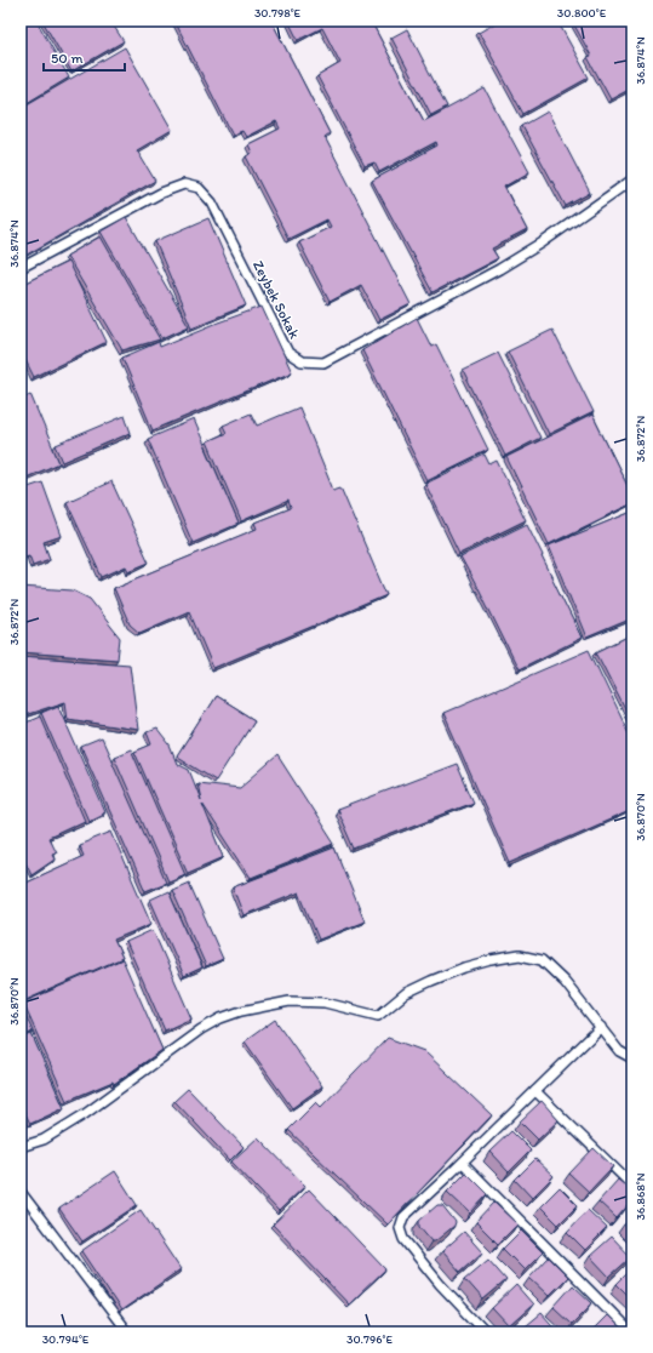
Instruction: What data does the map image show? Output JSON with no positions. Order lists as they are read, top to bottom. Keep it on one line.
{"streets":{"street":["Zeybek Sokak"]},"scale_bar":"50 m","coordinates":["30.798°E","30.800°E","36.874°N","36.872°N","36.870°N","36.868°N","30.794°E","30.796°E"]}
